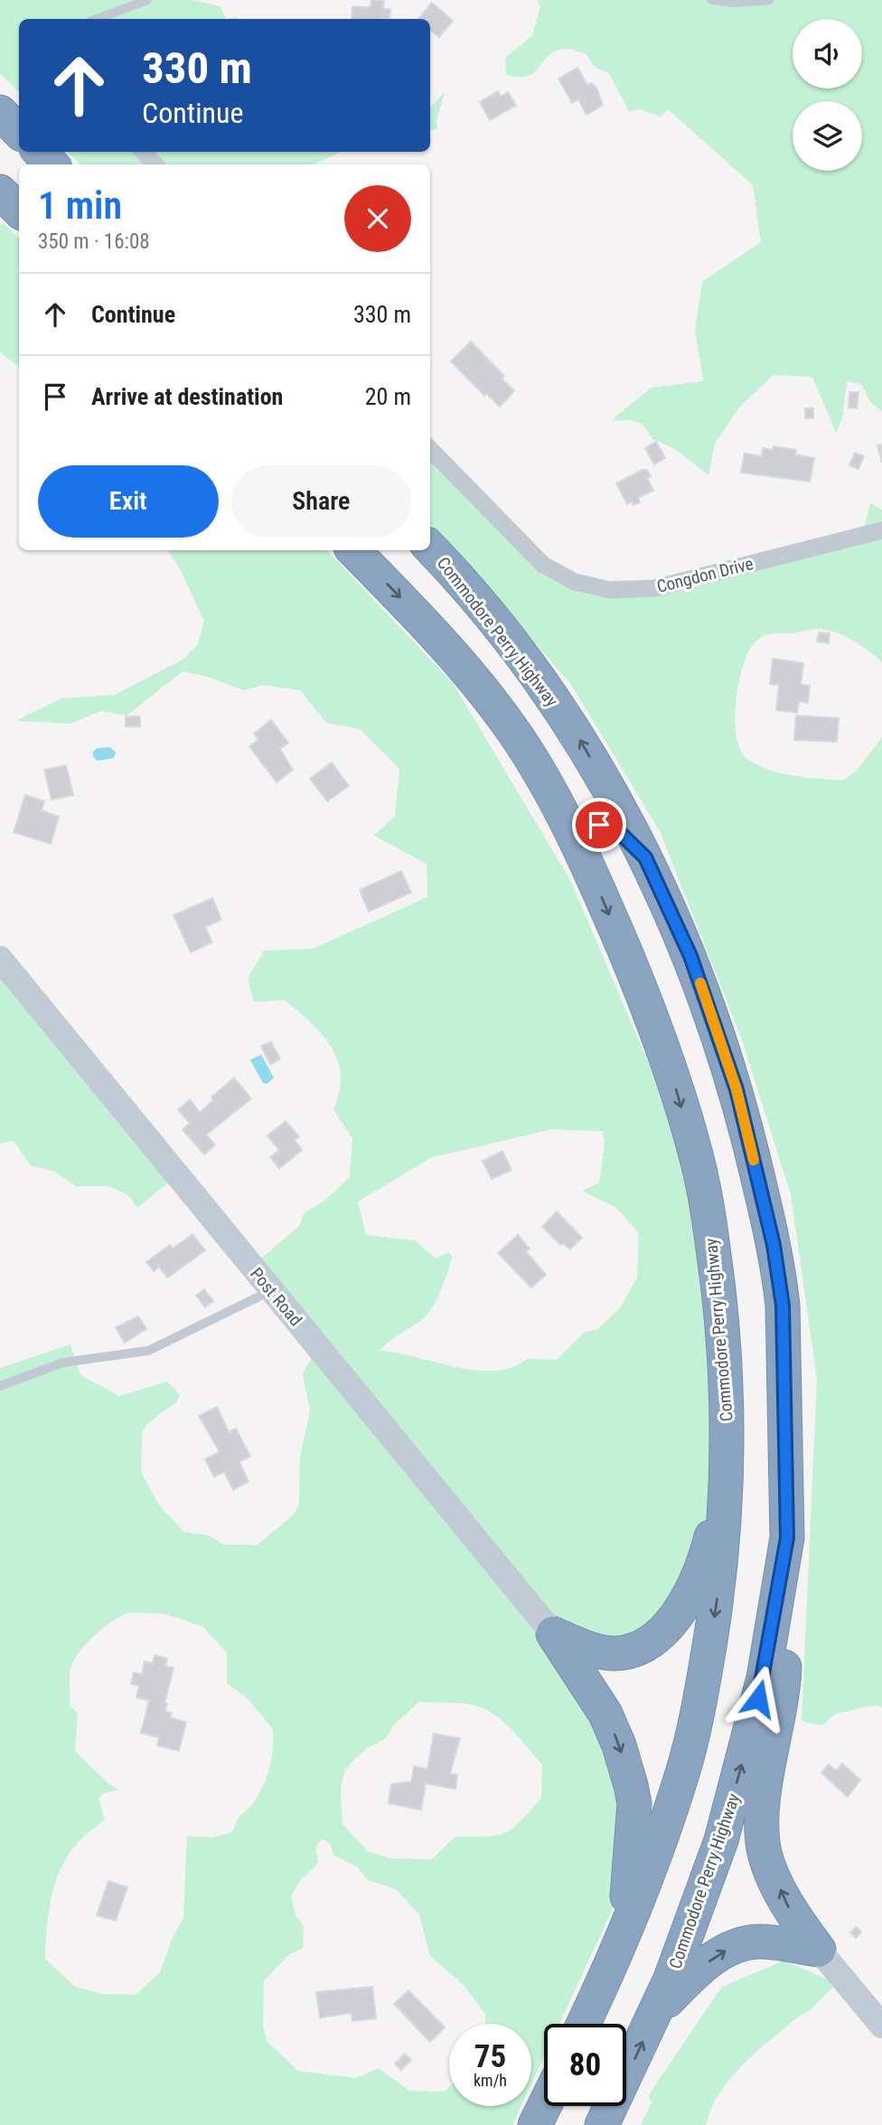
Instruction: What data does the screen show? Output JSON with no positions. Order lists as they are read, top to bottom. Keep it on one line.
{"streets":{"highway":["Commodore Perry Highway"],"street":["Congdon Drive","Post Road"]},"page":{"turn":["330 m","Continue"],"heading":["1 min","350 m · 16:08"],"list":[{"name":"Continue","value":"330 m"},{"name":"Arrive at destination","value":"20 m"}],"buttons":["Exit","Share"],"speed":"75 km/h","limit":"80"}}
